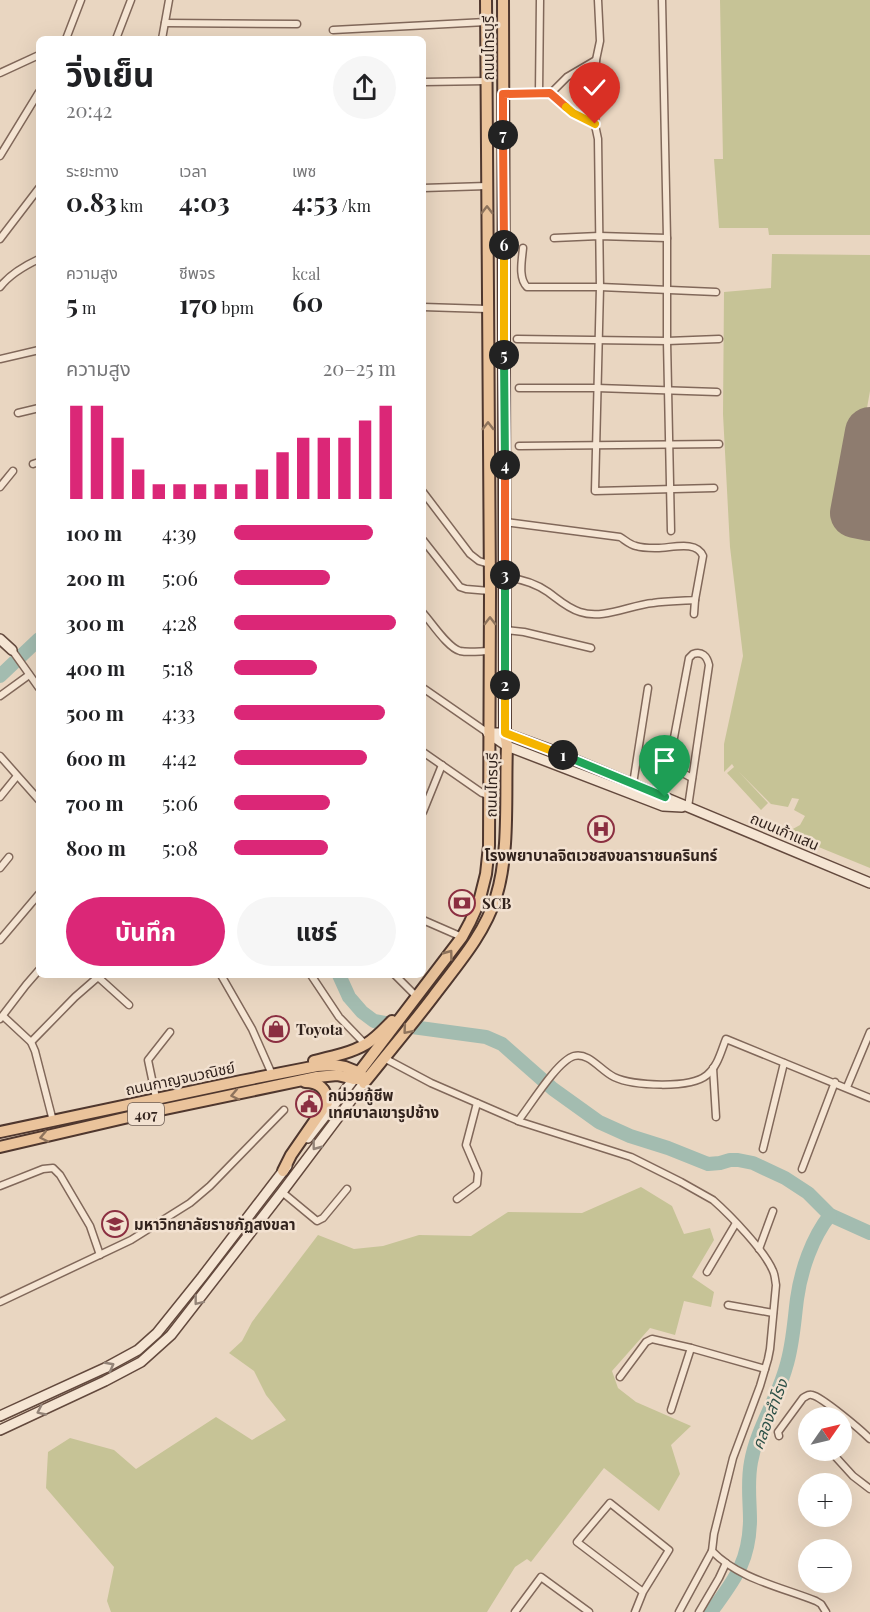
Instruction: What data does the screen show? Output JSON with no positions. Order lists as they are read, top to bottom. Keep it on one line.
{"streets":{"main road":["ถนนไทรบุรี","ถนนเก้าแสน","ถนนกาญจนวณิชย์","407"]},"crossings":[["ถนนไทรบุรี","ถนนเก้าแสน"],["ถนนไทรบุรี","ถนนกาญจนวณิชย์"]],"water":["คลองสำโรง"],"places":{"hospital":["โรงพยาบาลจิตเวชสงขลาราชนครินทร์"],"bank":["SCB"],"shop":["Toyota"],"public building":["กน่วยกู้ชีพ เทศบาลเขารูปช้าง"],"school or university":["มหาวิทยาลัยราชภัฏสงขลา"]},"north":"top right","page":{"heading":["วิ่งเย็น","20:42"],"pins":["7","6","5","4","3","2","1"],"stats":[["ระยะทาง","0.83 km"],["เวลา","4:03"],["เพซ","4:53 /km"],["ความสูง","5 m"],["ชีพจร","170 bpm"],["kcal","60"]],"chart":["ความสูง","20–25 m"],"list":[{"name":"100 m","note":"4:39"},{"name":"200 m","note":"5:06"},{"name":"300 m","note":"4:28"},{"name":"400 m","note":"5:18"},{"name":"500 m","note":"4:33"},{"name":"600 m","note":"4:42"},{"name":"700 m","note":"5:06"},{"name":"800 m","note":"5:08"}],"buttons":["บันทึก","แชร์"],"map_buttons":["+","−"]}}
